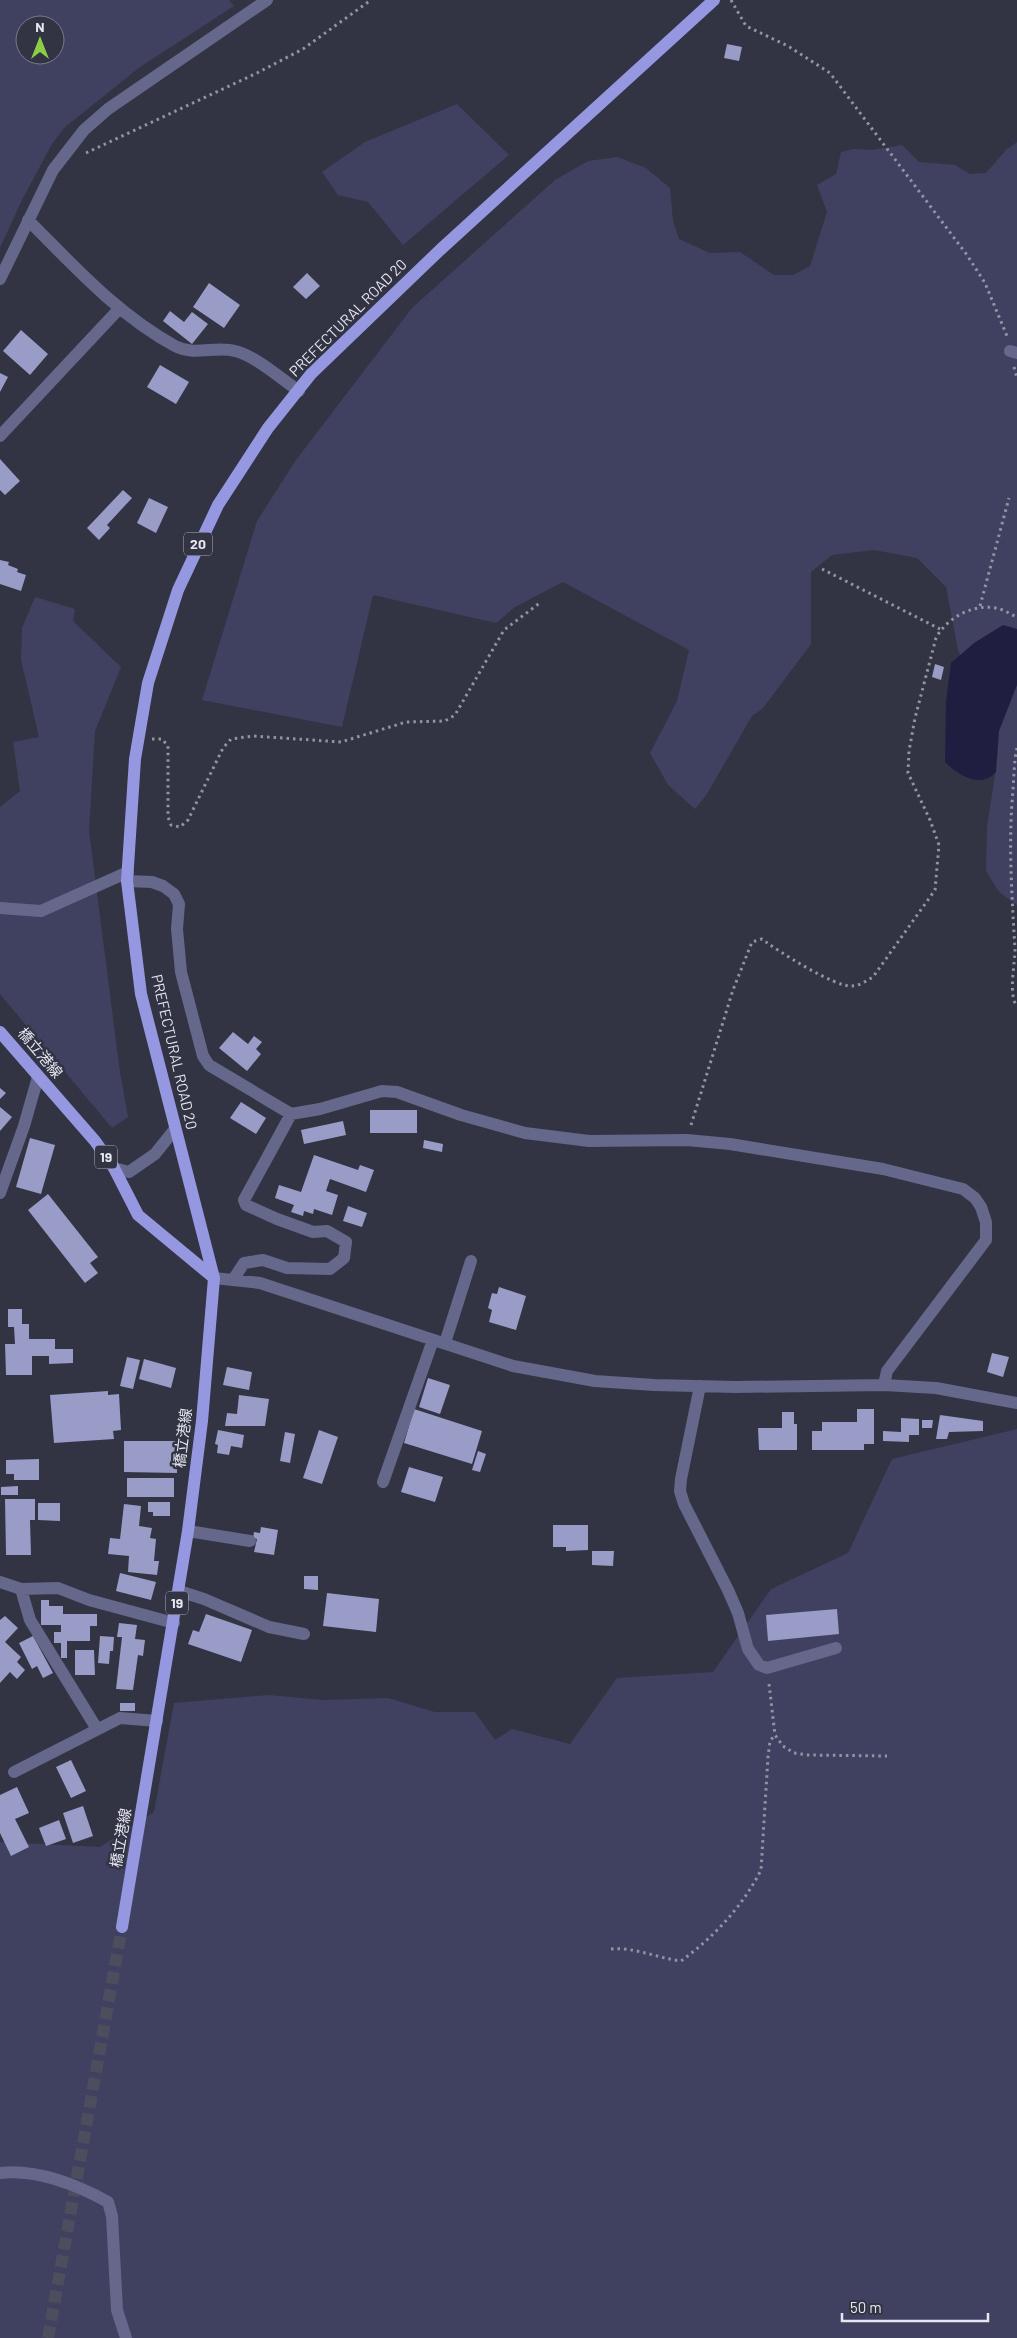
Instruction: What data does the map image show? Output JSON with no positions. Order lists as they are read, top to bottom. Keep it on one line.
{"streets":{"main road":["PREFECTURAL ROAD 20","20","橋立港線","19"]},"crossings":[["PREFECTURAL ROAD 20","橋立港線"]],"scale_bar":"50 m","north":"top"}
